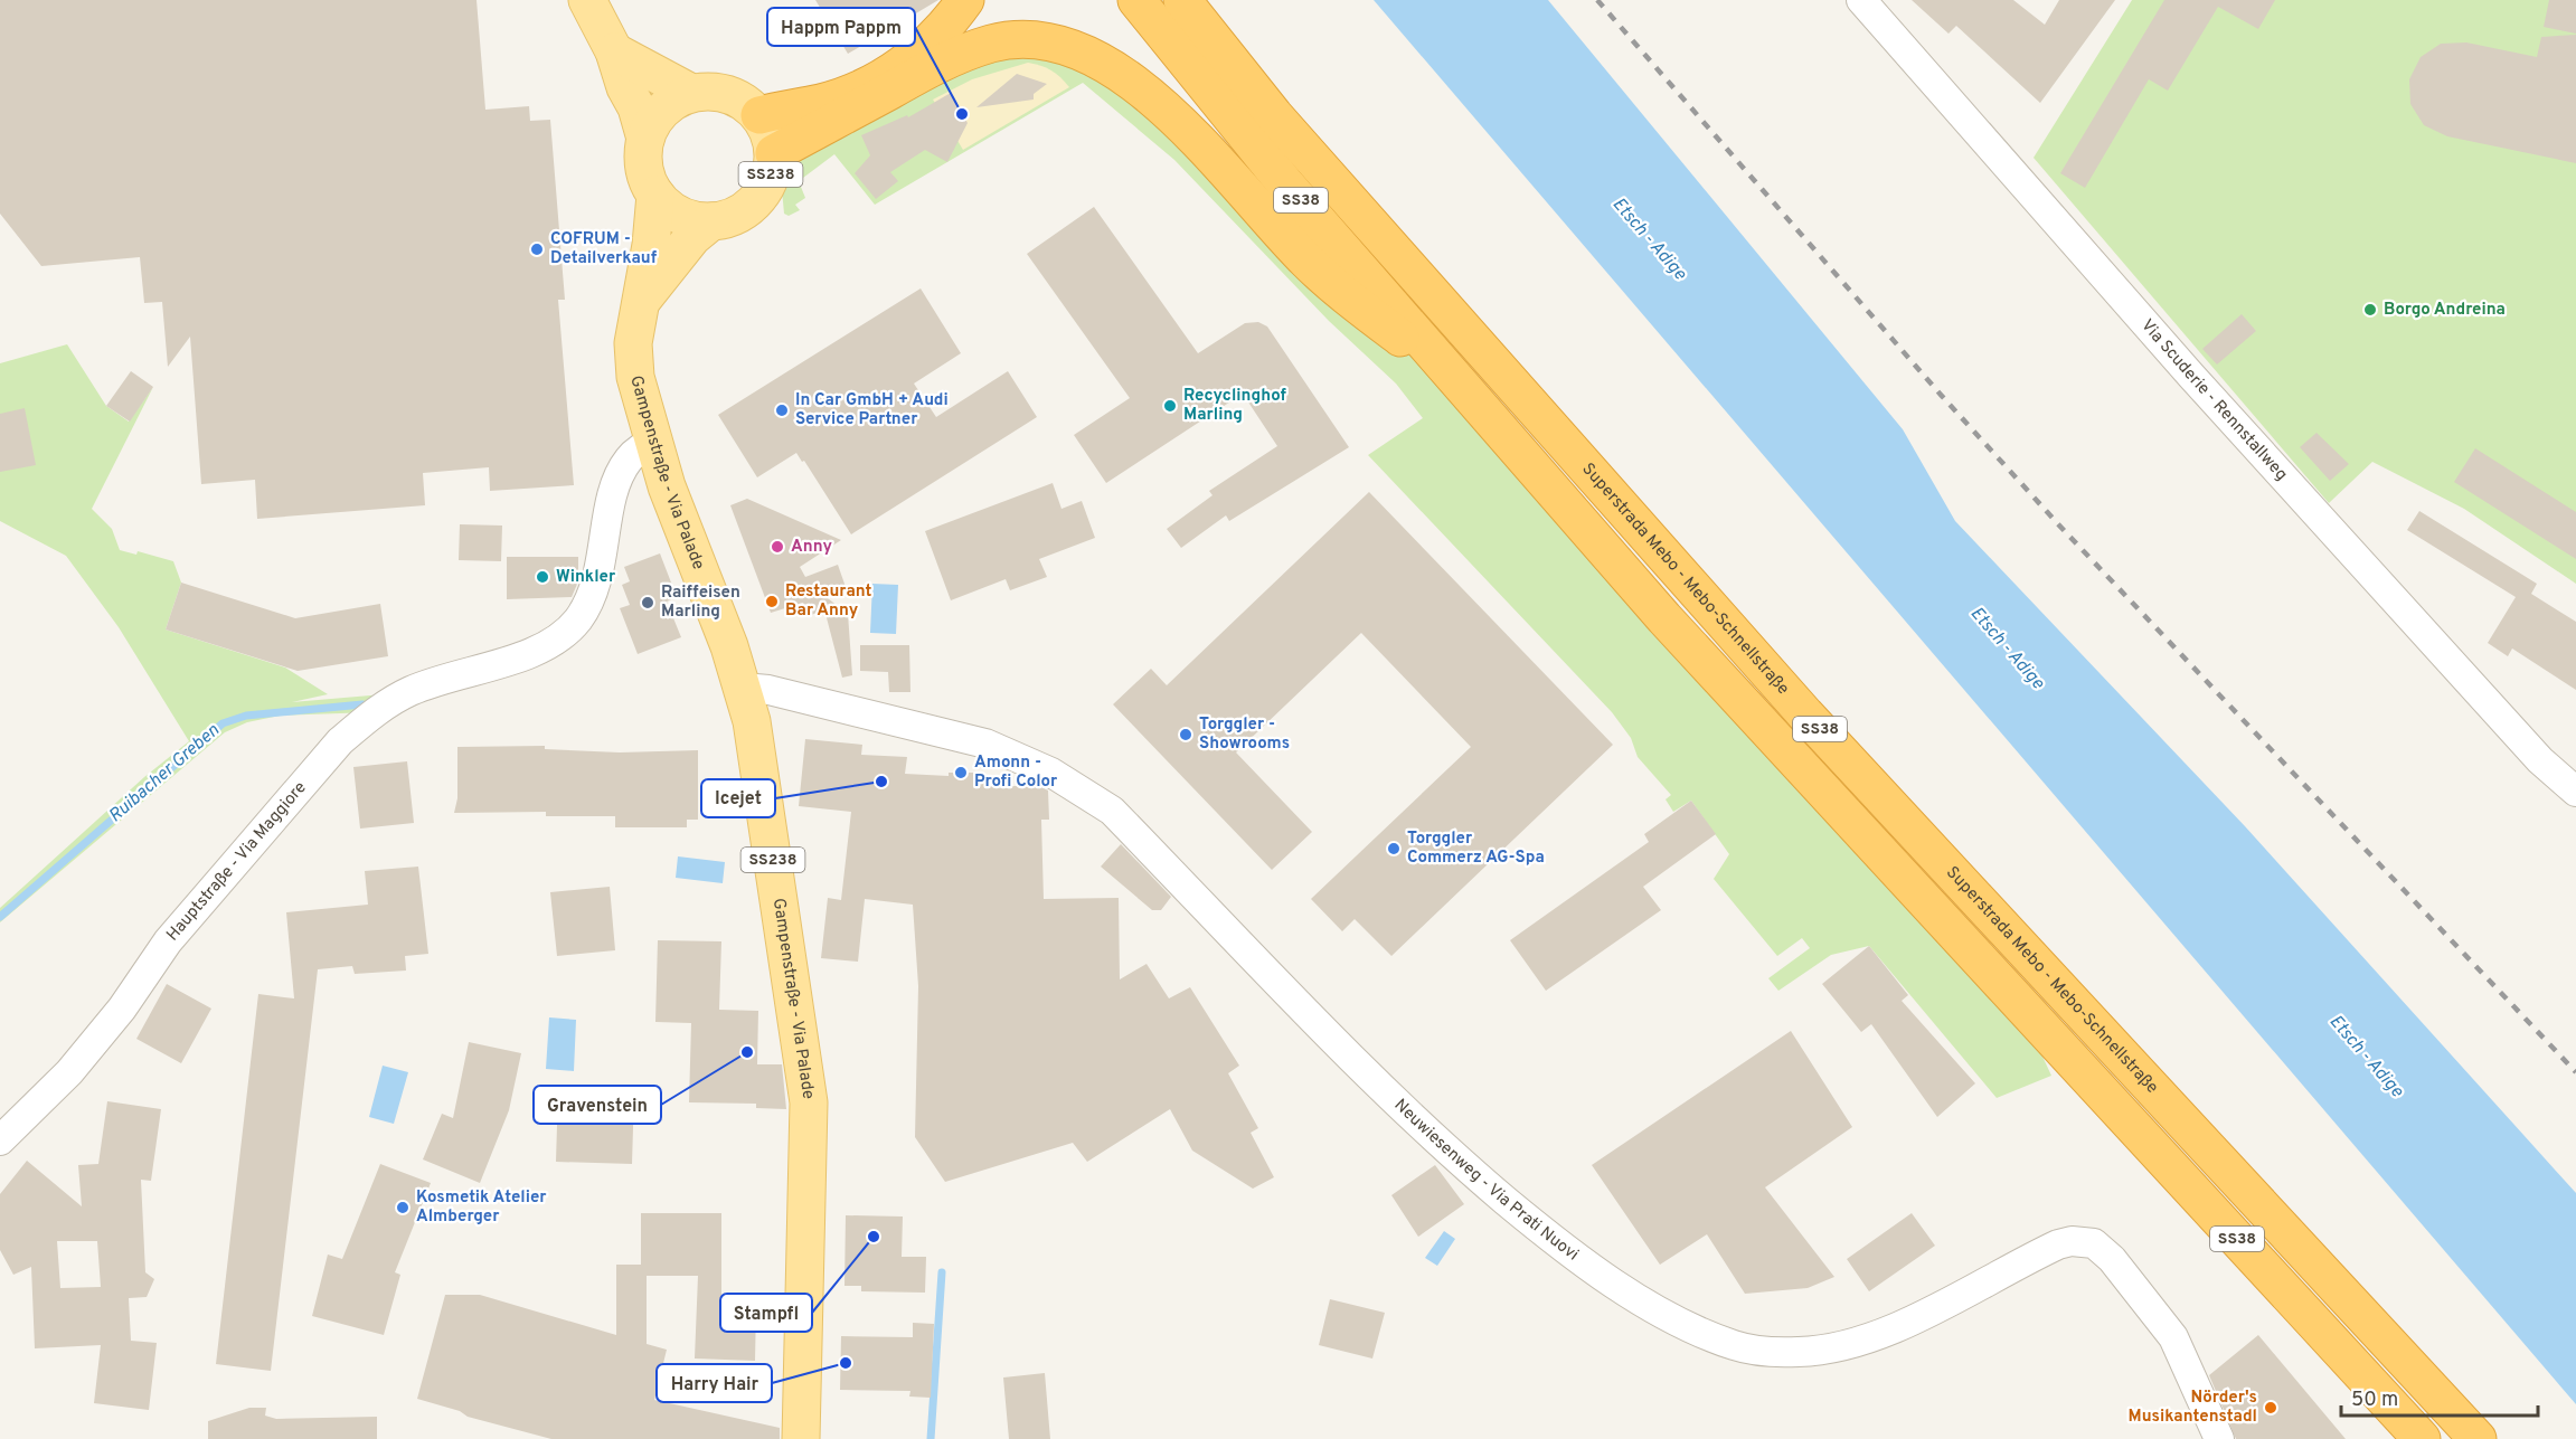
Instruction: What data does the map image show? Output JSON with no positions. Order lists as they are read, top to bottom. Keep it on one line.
{"streets":{"highway":["SS38","Superstrada Mebo - Mebo-Schnellstraße"],"main road":["SS238","Gampenstraße - Via Palade"],"street":["Via Scuderie - Rennstallweg","Hauptstraße - Via Maggiore","Neuwiesenweg - Via Prati Nuovi"]},"crossings":[["SS238","Gampenstraße - Via Palade"],["Gampenstraße - Via Palade","Hauptstraße - Via Maggiore"],["Gampenstraße - Via Palade","Neuwiesenweg - Via Prati Nuovi"]],"water":["Etsch - Adige","Ruibacher Greben"],"places":["Happm Pappm","COFRUM - Detailverkauf","Borgo Andreina","Recyclinghof Marling","In Car GmbH + Audi Service Partner","Anny","Winkler","Restaurant Bar Anny","Raiffeisen Marling","Torggler - Showrooms","Amonn - Profi Color","Icejet","Torggler Commerz AG-Spa","Gravenstein","Kosmetik Atelier Almberger","Stampfl","Harry Hair","Nörder's Musikantenstadl"],"scale_bar":"50 m"}
